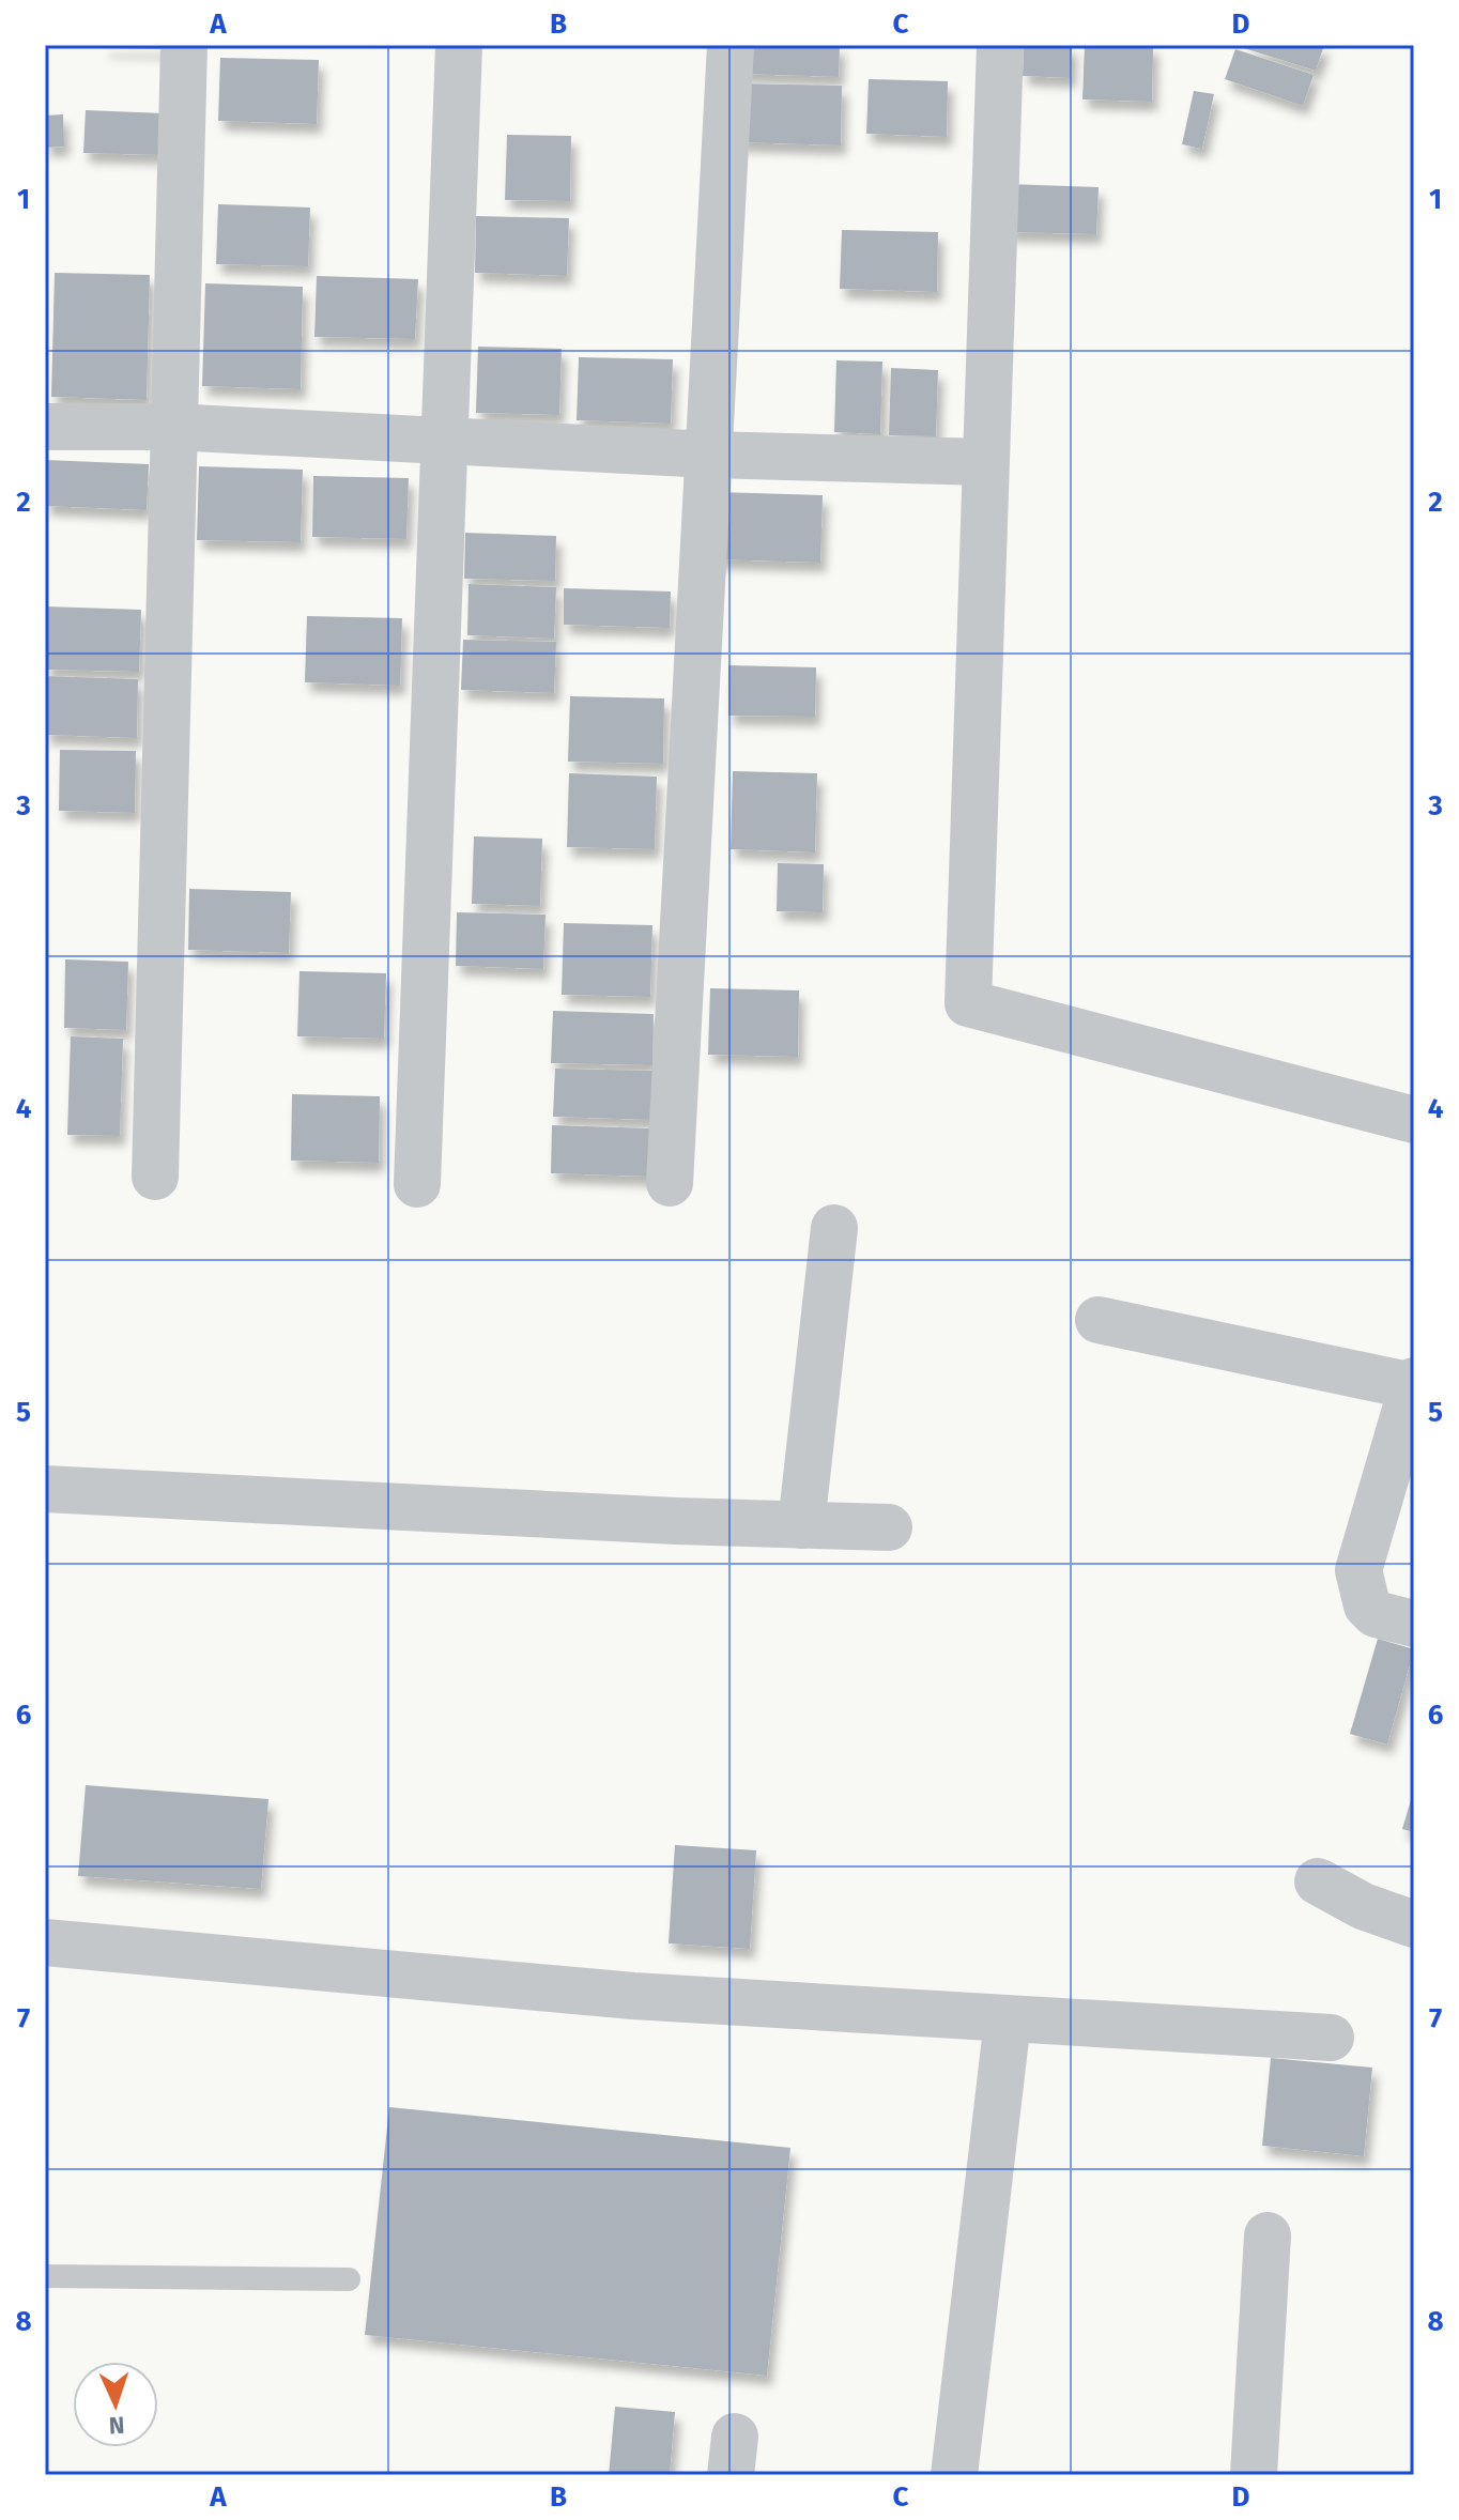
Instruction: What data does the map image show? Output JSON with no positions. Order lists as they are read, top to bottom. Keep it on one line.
{"north":"bottom","grid":{"columns":["A","B","C","D"],"rows":["1","2","3","4","5","6","7","8"]}}
